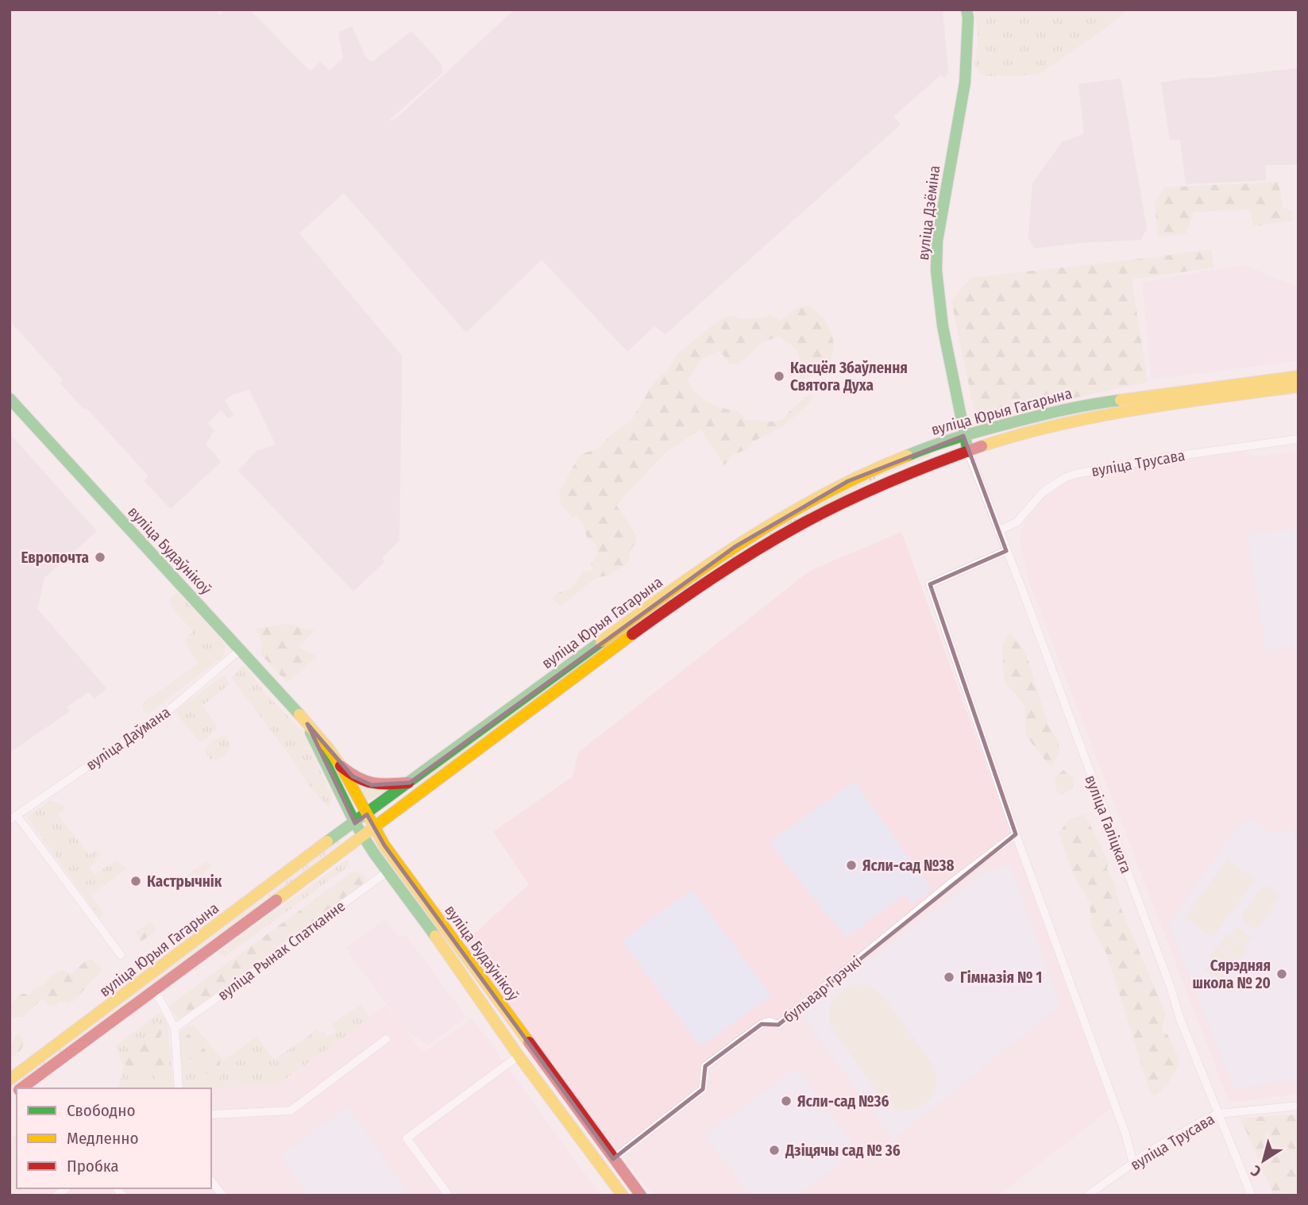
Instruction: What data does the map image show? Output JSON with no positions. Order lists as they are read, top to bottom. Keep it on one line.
{"streets":{"main road":["вуліца Дзёміна","вуліца Юрыя Гагарына","вуліца Будаўнікоў"],"street":["вуліца Трусава","вуліца Даўмана","вуліца Галіцкага","вуліца Рынак Спатканне","бульвар Грэчкі"]},"crossings":[["вуліца Дзёміна","вуліца Юрыя Гагарына"],["вуліца Дзёміна","вуліца Галіцкага"],["вуліца Юрыя Гагарына","вуліца Будаўнікоў"],["вуліца Юрыя Гагарына","вуліца Галіцкага"],["вуліца Трусава","вуліца Галіцкага"],["вуліца Будаўнікоў","вуліца Даўмана"],["вуліца Будаўнікоў","вуліца Рынак Спатканне"],["вуліца Будаўнікоў","бульвар Грэчкі"]],"places":["Касцёл Збаўлення Святога Духа","Европочта","Ясли-сад №38","Кастрычнік","Сярэдняя школа № 20","Гімназія № 1","Ясли-сад №36","Дзіцячы сад № 36"],"legend":["Свободно","Медленно","Пробка"],"north":"bottom left"}
